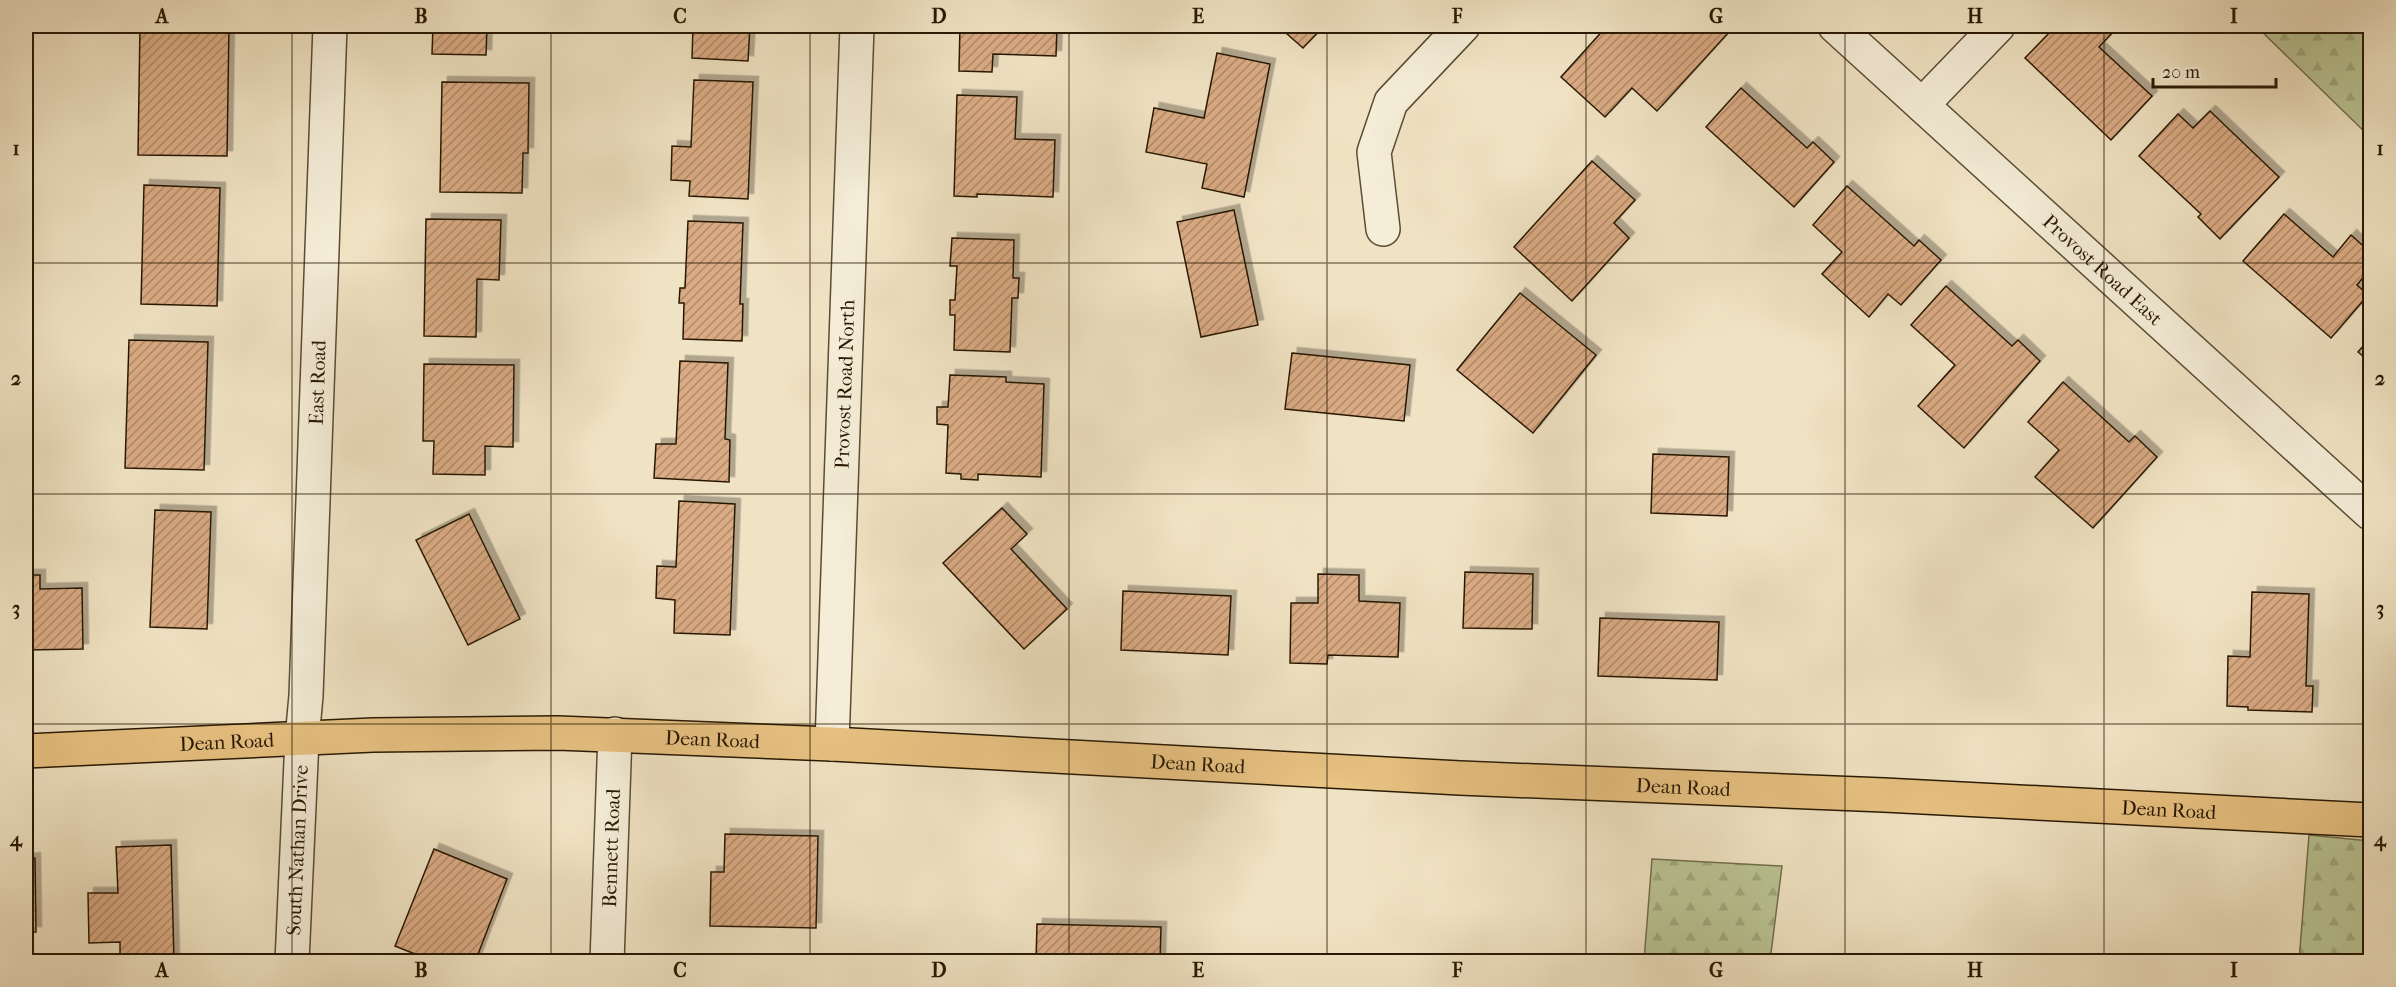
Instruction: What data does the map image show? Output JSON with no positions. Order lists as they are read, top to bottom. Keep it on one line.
{"streets":{"main road":["Dean Road"],"street":["Provost Road East","East Road","Provost Road North","Bennett Road","South Nathan Drive"]},"crossings":[["East Road","Dean Road"],["East Road","South Nathan Drive"],["Provost Road North","Dean Road"],["Dean Road","Bennett Road"],["Dean Road","South Nathan Drive"]],"scale_bar":"20 m","grid":{"columns":["A","B","C","D","E","F","G","H","I"],"rows":["1","2","3","4"]}}
